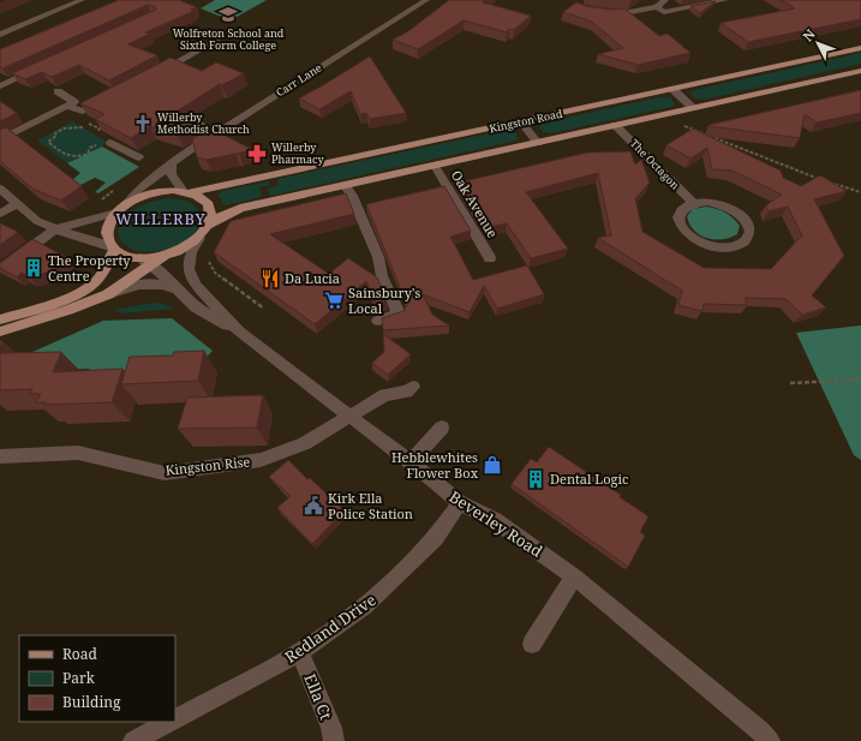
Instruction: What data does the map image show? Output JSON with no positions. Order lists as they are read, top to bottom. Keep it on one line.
{"streets":{"main road":["Kingston Road","Beverley Road"],"street":["Carr Lane","The Octagon","Oak Avenue","Kingston Rise","Redland Drive","Ella Ct"]},"crossings":[["Carr Lane","Kingston Road"],["Carr Lane","Beverley Road"],["Kingston Road","The Octagon"],["Kingston Road","Oak Avenue"],["Kingston Road","Beverley Road"],["Kingston Rise","Beverley Road"],["Beverley Road","Redland Drive"],["Redland Drive","Ella Ct"]],"districts":["WILLERBY"],"places":{"school or university":["Wolfreton School and Sixth Form College"],"church":["Willerby Methodist Church"],"pharmacy":["Willerby Pharmacy"],"building":["The Property Centre","Dental Logic"],"restaurant":["Da Lucia"],"supermarket":["Sainsbury's Local"],"shop":["Hebblewhites Flower Box"],"public building":["Kirk Ella Police Station"]},"legend":["Road","Park","Building"],"north":"top left"}
